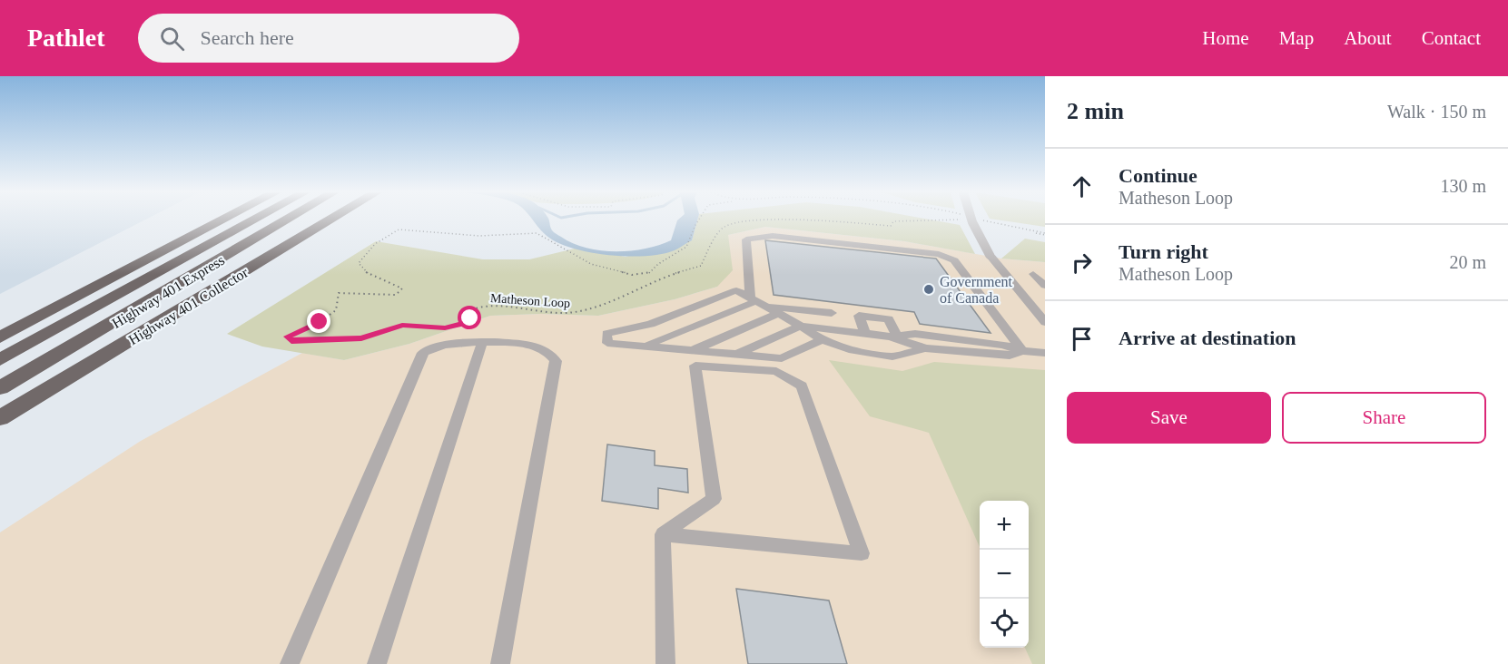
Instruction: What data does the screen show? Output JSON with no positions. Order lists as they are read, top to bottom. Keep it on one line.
{"streets":{"highway":["Highway 401 Express","Highway 401 Collector"],"path":["Matheson Loop"]},"places":["Government of Canada"],"page":{"header":"Pathlet","search":"Search here","nav":["Home","Map","About","Contact"],"heading":["2 min","Walk · 150 m"],"list":[["Continue","Matheson Loop","130 m"],["Turn right","Matheson Loop","20 m"],"Arrive at destination"],"buttons":["Save","Share"],"map_buttons":["+","−"]}}
